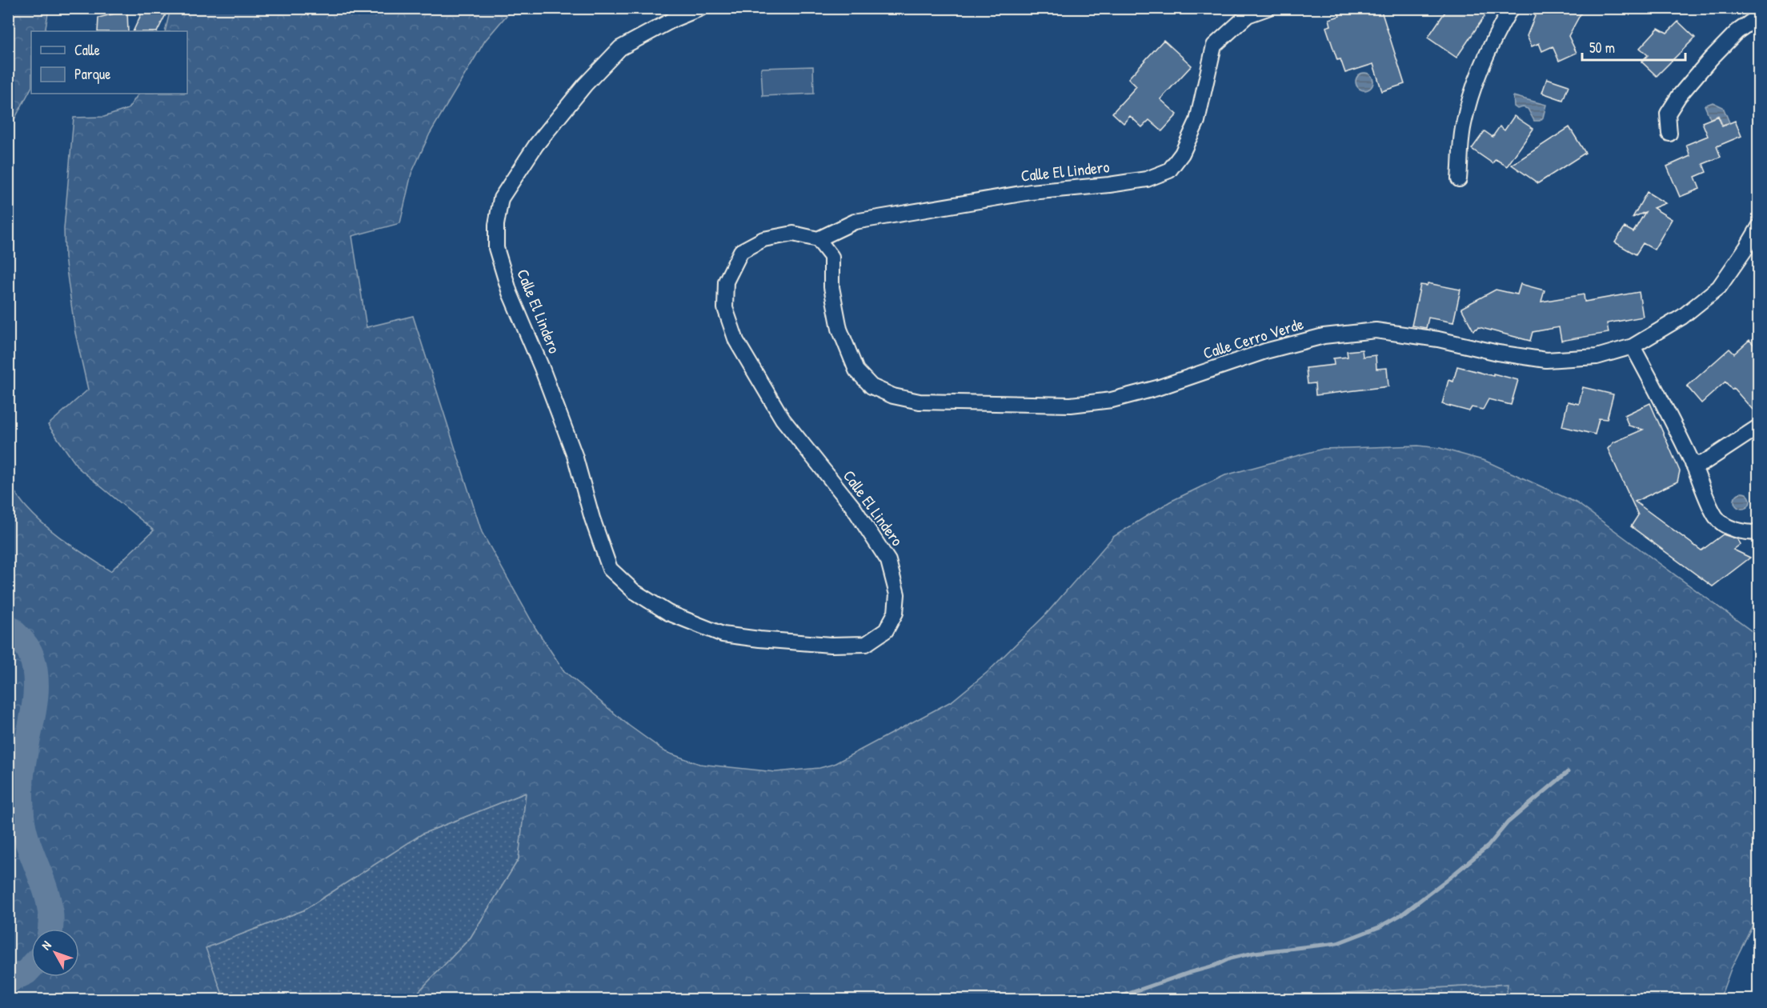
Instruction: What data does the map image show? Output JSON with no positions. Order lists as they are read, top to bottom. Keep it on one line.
{"streets":{"street":["Calle El Lindero","Calle Cerro Verde"]},"crossings":[["Calle El Lindero","Calle Cerro Verde"]],"legend":["Calle","Parque"],"scale_bar":"50 m","north":"top left"}
